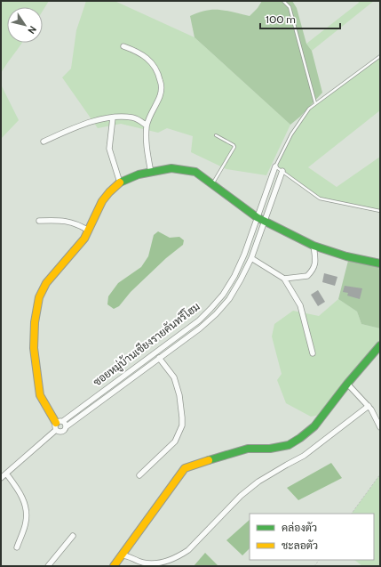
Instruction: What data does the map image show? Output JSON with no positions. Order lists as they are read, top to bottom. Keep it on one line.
{"streets":{"street":["ซอยหมู่บ้านเชียงรายคันทรีโฮม"]},"legend":["คล่องตัว","ชะลอตัว"],"scale_bar":"100 m","north":"bottom right"}
